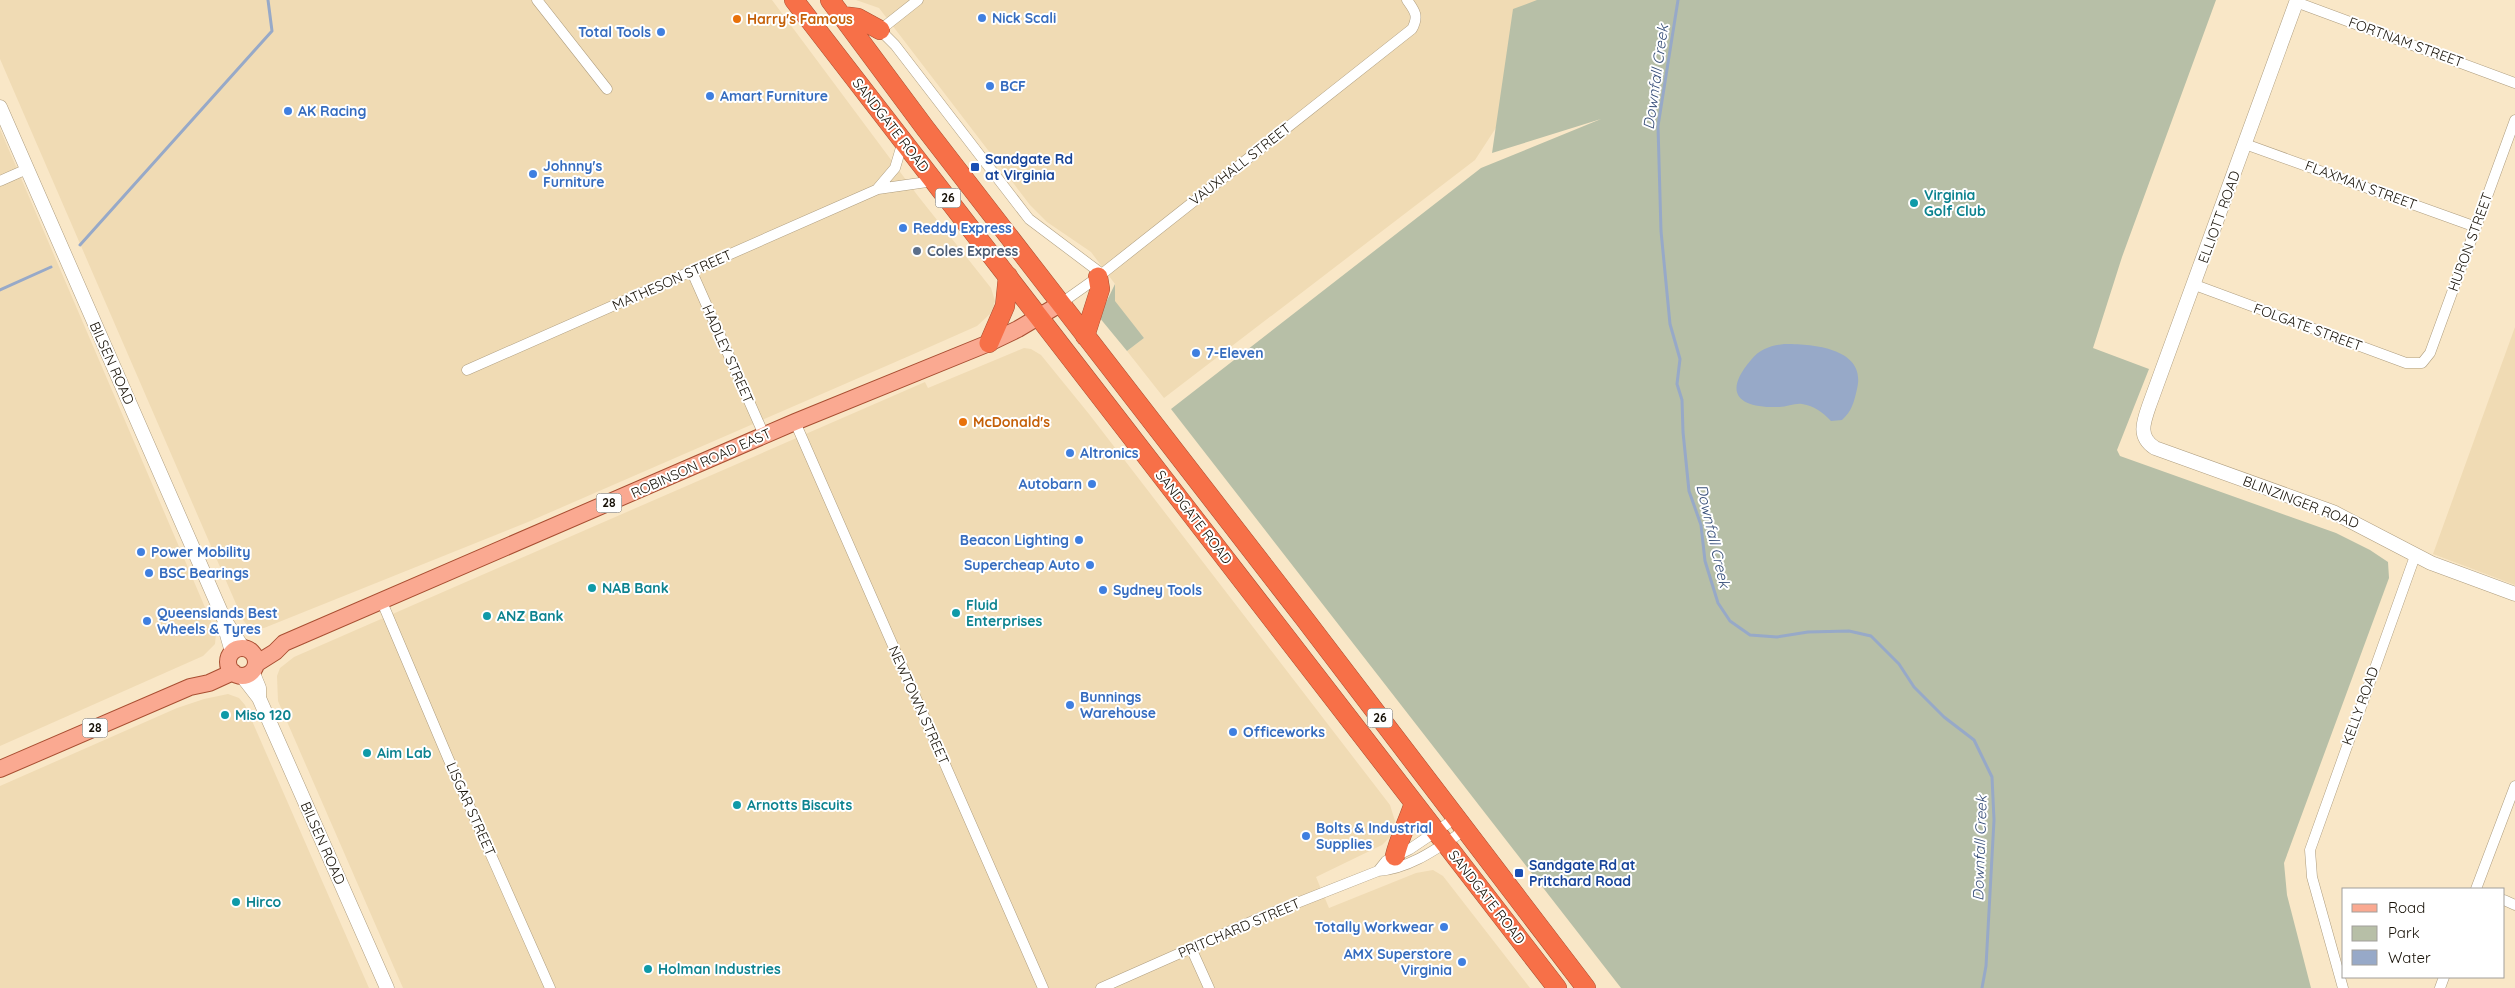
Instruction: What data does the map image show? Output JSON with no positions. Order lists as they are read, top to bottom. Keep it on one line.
{"streets":{"highway":["SANDGATE ROAD","26"],"main road":["ROBINSON ROAD EAST","28"],"street":["FORTNAM STREET","VAUXHALL STREET","FLAXMAN STREET","ELLIOTT ROAD","HURON STREET","MATHESON STREET","FOLGATE STREET","HADLEY STREET","BILSEN ROAD","BLINZINGER ROAD","NEWTOWN STREET","KELLY ROAD","LISGAR STREET","PRITCHARD STREET"]},"crossings":[["FORTNAM STREET","ELLIOTT ROAD"],["SANDGATE ROAD","VAUXHALL STREET"],["SANDGATE ROAD","MATHESON STREET"],["SANDGATE ROAD","ROBINSON ROAD EAST"],["SANDGATE ROAD","PRITCHARD STREET"],["VAUXHALL STREET","ROBINSON ROAD EAST"],["FLAXMAN STREET","ELLIOTT ROAD"],["FLAXMAN STREET","HURON STREET"],["ELLIOTT ROAD","FOLGATE STREET"],["ELLIOTT ROAD","BLINZINGER ROAD"],["HURON STREET","FOLGATE STREET"],["MATHESON STREET","HADLEY STREET"],["HADLEY STREET","ROBINSON ROAD EAST"],["BILSEN ROAD","ROBINSON ROAD EAST"],["ROBINSON ROAD EAST","NEWTOWN STREET"],["ROBINSON ROAD EAST","LISGAR STREET"],["BLINZINGER ROAD","KELLY ROAD"]],"water":["Downfall Creek"],"places":{"other":["Nick Scali","Harry's Famous","Total Tools","BCF","Amart Furniture","AK Racing","Johnny's Furniture","Virginia Golf Club","Reddy Express","Coles Express","7-Eleven","McDonald's","Altronics","Autobarn","Beacon Lighting","Power Mobility","Supercheap Auto","BSC Bearings","NAB Bank","Sydney Tools","Fluid Enterprises","ANZ Bank","Queenslands Best Wheels & Tyres","Bunnings Warehouse","Miso 120","Officeworks","Aim Lab","Arnotts Biscuits","Bolts & Industrial Supplies","Hirco","Totally Workwear","AMX Superstore Virginia","Holman Industries"],"transit":["Sandgate Rd at Virginia","Sandgate Rd at Pritchard Road"]},"legend":["Road","Park","Water"]}
